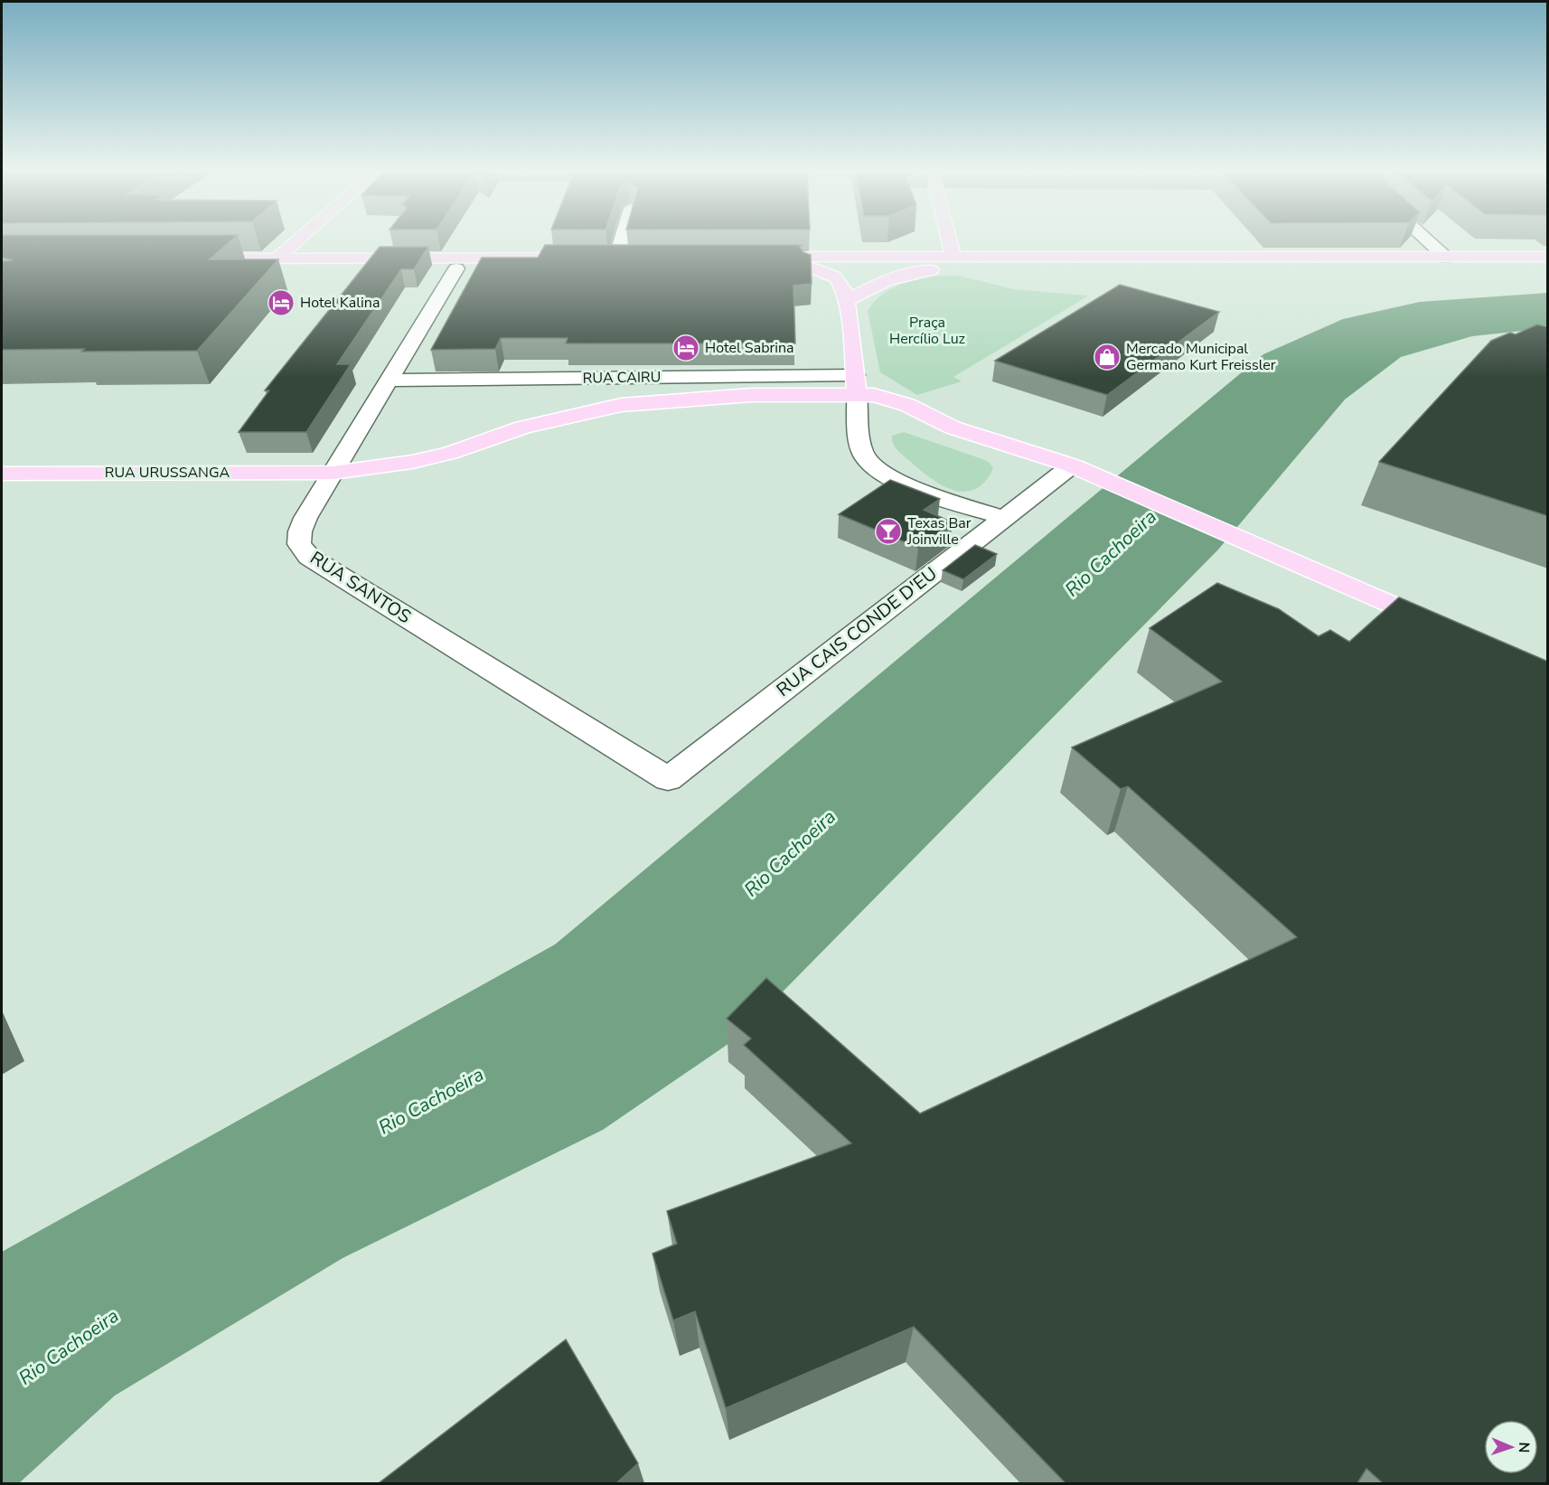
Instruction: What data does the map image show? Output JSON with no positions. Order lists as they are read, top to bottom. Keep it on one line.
{"streets":{"main road":["RUA URUSSANGA"],"street":["RUA CAIRU","RUA SANTOS","RUA CAIS CONDE D'EU"]},"crossings":[["RUA CAIRU","RUA URUSSANGA"],["RUA CAIRU","RUA SANTOS"],["RUA URUSSANGA","RUA SANTOS"],["RUA URUSSANGA","RUA CAIS CONDE D'EU"],["RUA SANTOS","RUA CAIS CONDE D'EU"]],"water":["Rio Cachoeira"],"parks":["Praça Hercílio Luz"],"places":{"hotel":["Hotel Kalina","Hotel Sabrina"],"shop":["Mercado Municipal Germano Kurt Freissler"],"bar":["Texas Bar Joinville"]},"north":"right"}
